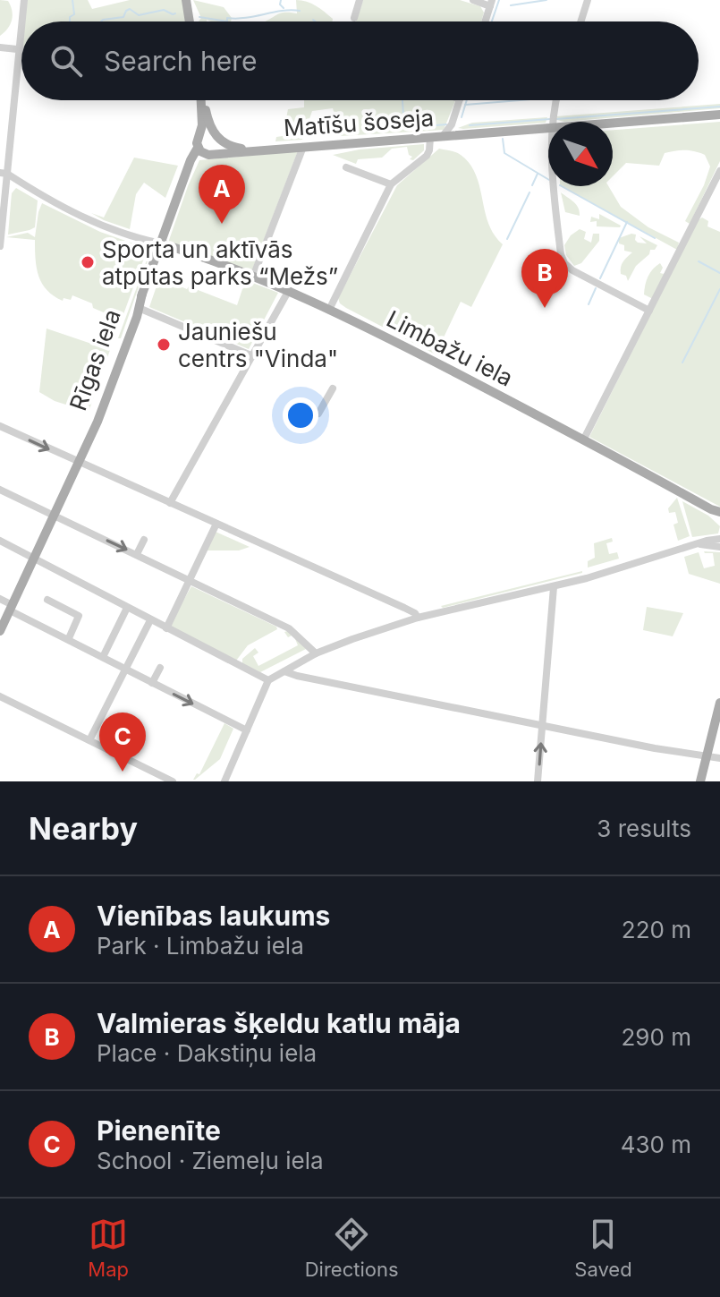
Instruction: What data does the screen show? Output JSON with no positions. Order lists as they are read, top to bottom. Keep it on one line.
{"streets":{"main road":["Matīšu šoseja","Limbažu iela","Rīgas iela"]},"crossings":[["Matīšu šoseja","Rīgas iela"],["Limbažu iela","Rīgas iela"]],"places":["Sporta un aktīvās atpūtas parks “Mežs”","Jauniešu centrs \"Vinda\""],"north":"bottom right","page":{"search":"Search here","pins":["A","B","C"],"heading":["Nearby","3 results"],"list":[{"mark":"A","name":"Vienības laukums","note":"Park · Limbažu iela","value":"220 m"},{"mark":"B","name":"Valmieras šķeldu katlu māja","note":"Place · Dakstiņu iela","value":"290 m"},{"mark":"C","name":"Pienenīte","note":"School · Ziemeļu iela","value":"430 m"}],"nav":["Map","Directions","Saved"]}}
